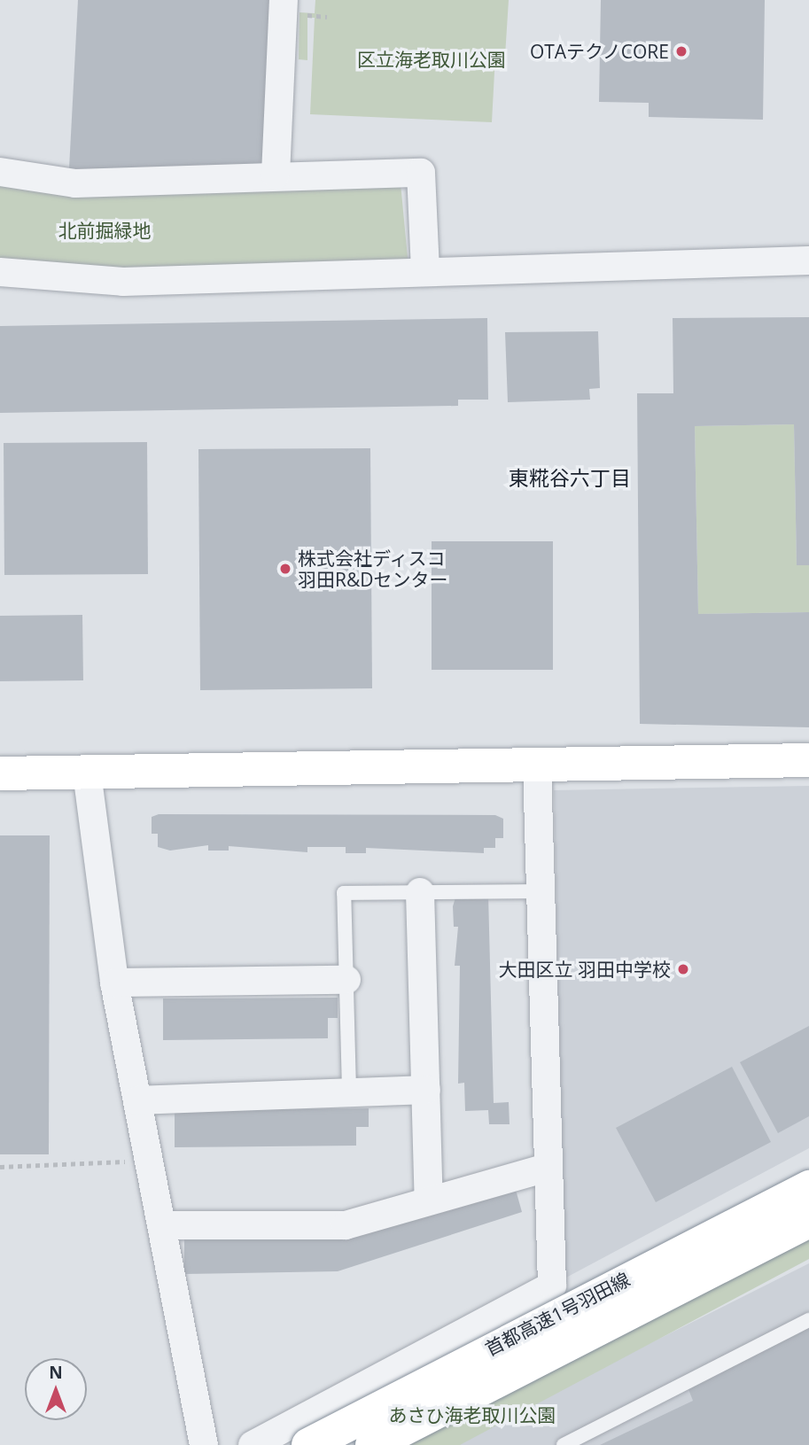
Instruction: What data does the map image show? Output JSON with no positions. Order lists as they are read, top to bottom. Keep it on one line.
{"streets":{"main road":["首都高速1号羽田線"]},"districts":["東糀谷六丁目"],"parks":["区立海老取川公園","北前掘緑地","あさひ海老取川公園"],"places":["OTAテクノCORE","株式会社ディスコ 羽田R&Dセンター","大田区立 羽田中学校"],"north":"top"}
